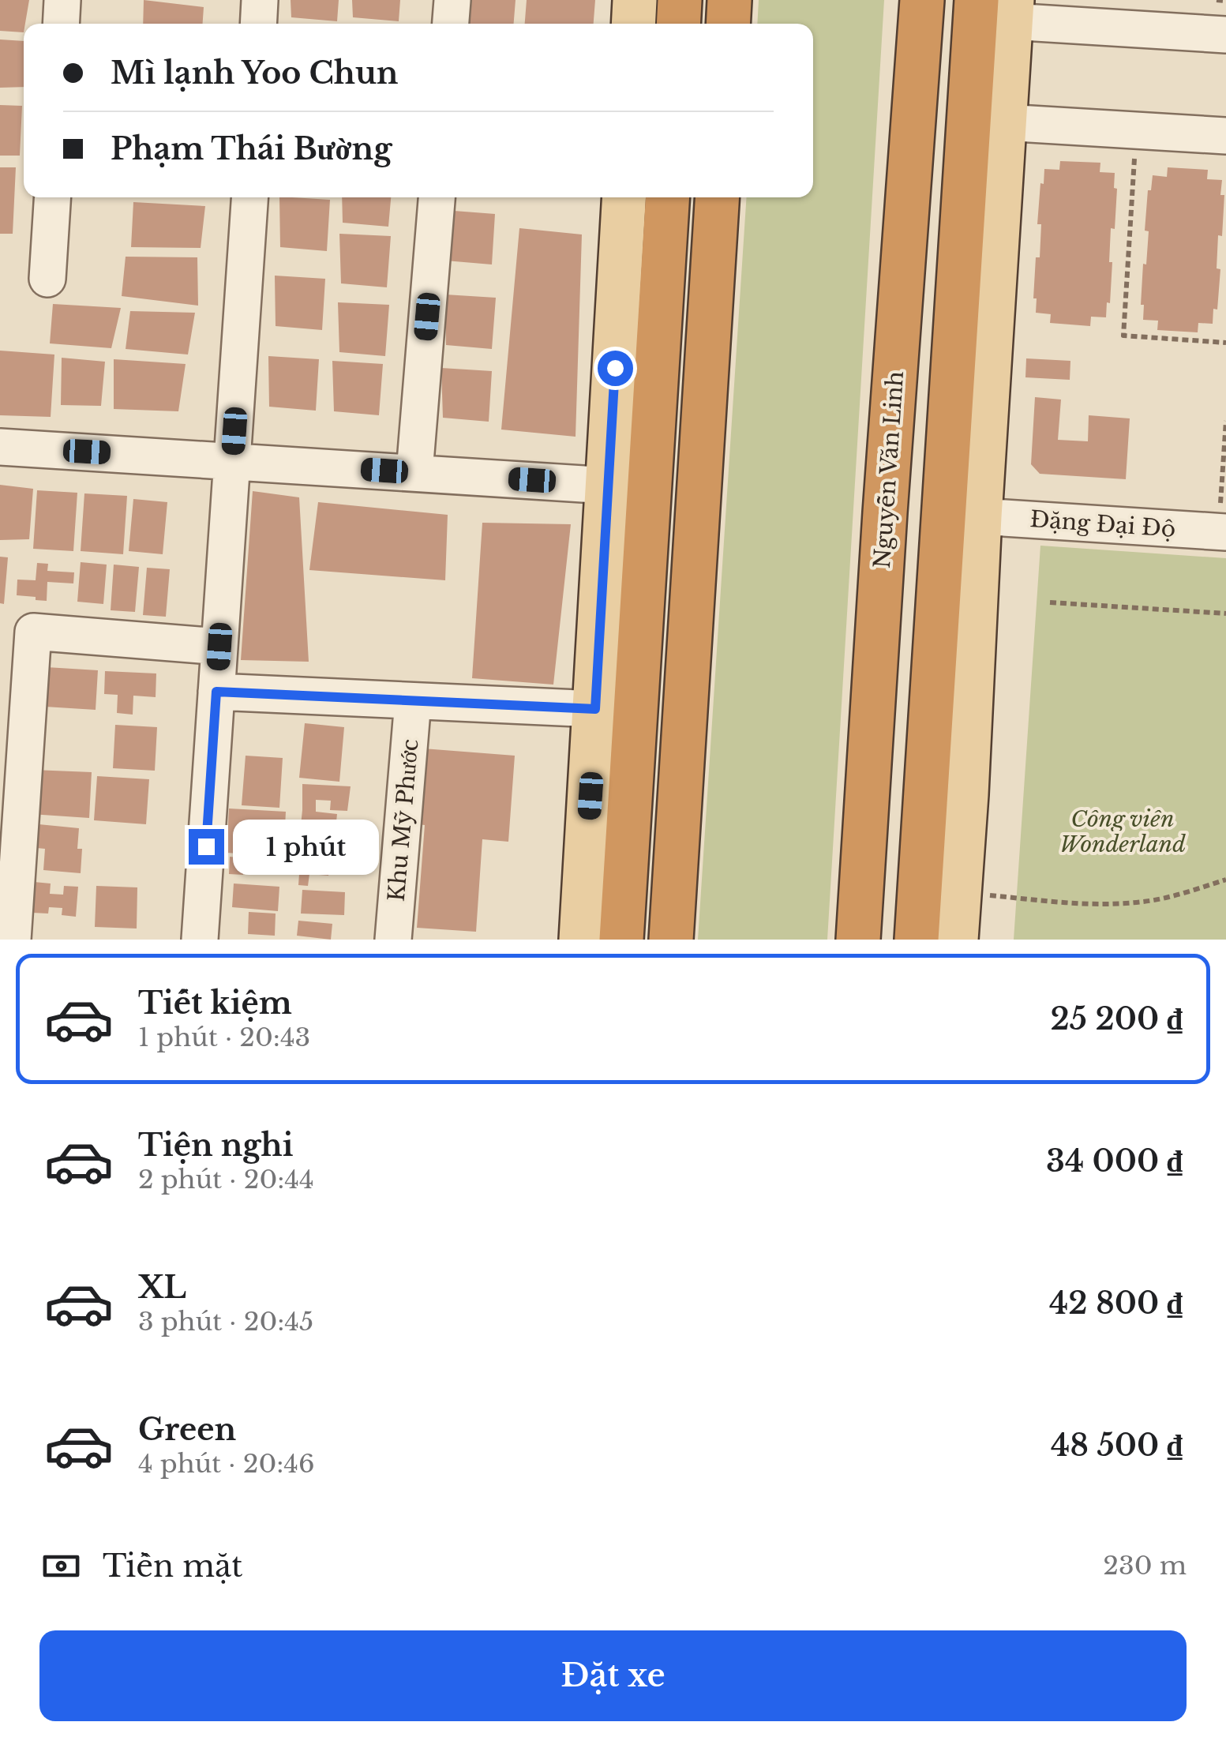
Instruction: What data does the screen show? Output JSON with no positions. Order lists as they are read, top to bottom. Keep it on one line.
{"streets":{"highway":["Nguyễn Văn Linh"],"street":["Đặng Đại Độ","Khu Mỹ Phước"]},"parks":["Công viên Wonderland"],"page":{"banner":["Mì lạnh Yoo Chun","Phạm Thái Bường"],"bubble":"1 phút","list":[{"name":"Tiết kiệm","note":"1 phút · 20:43","value":"25 200 ₫"},{"name":"Tiện nghi","note":"2 phút · 20:44","value":"34 000 ₫"},{"name":"XL","note":"3 phút · 20:45","value":"42 800 ₫"},{"name":"Green","note":"4 phút · 20:46","value":"48 500 ₫"}],"pay":["Tiền mặt","230 m"],"buttons":"Đặt xe"}}
